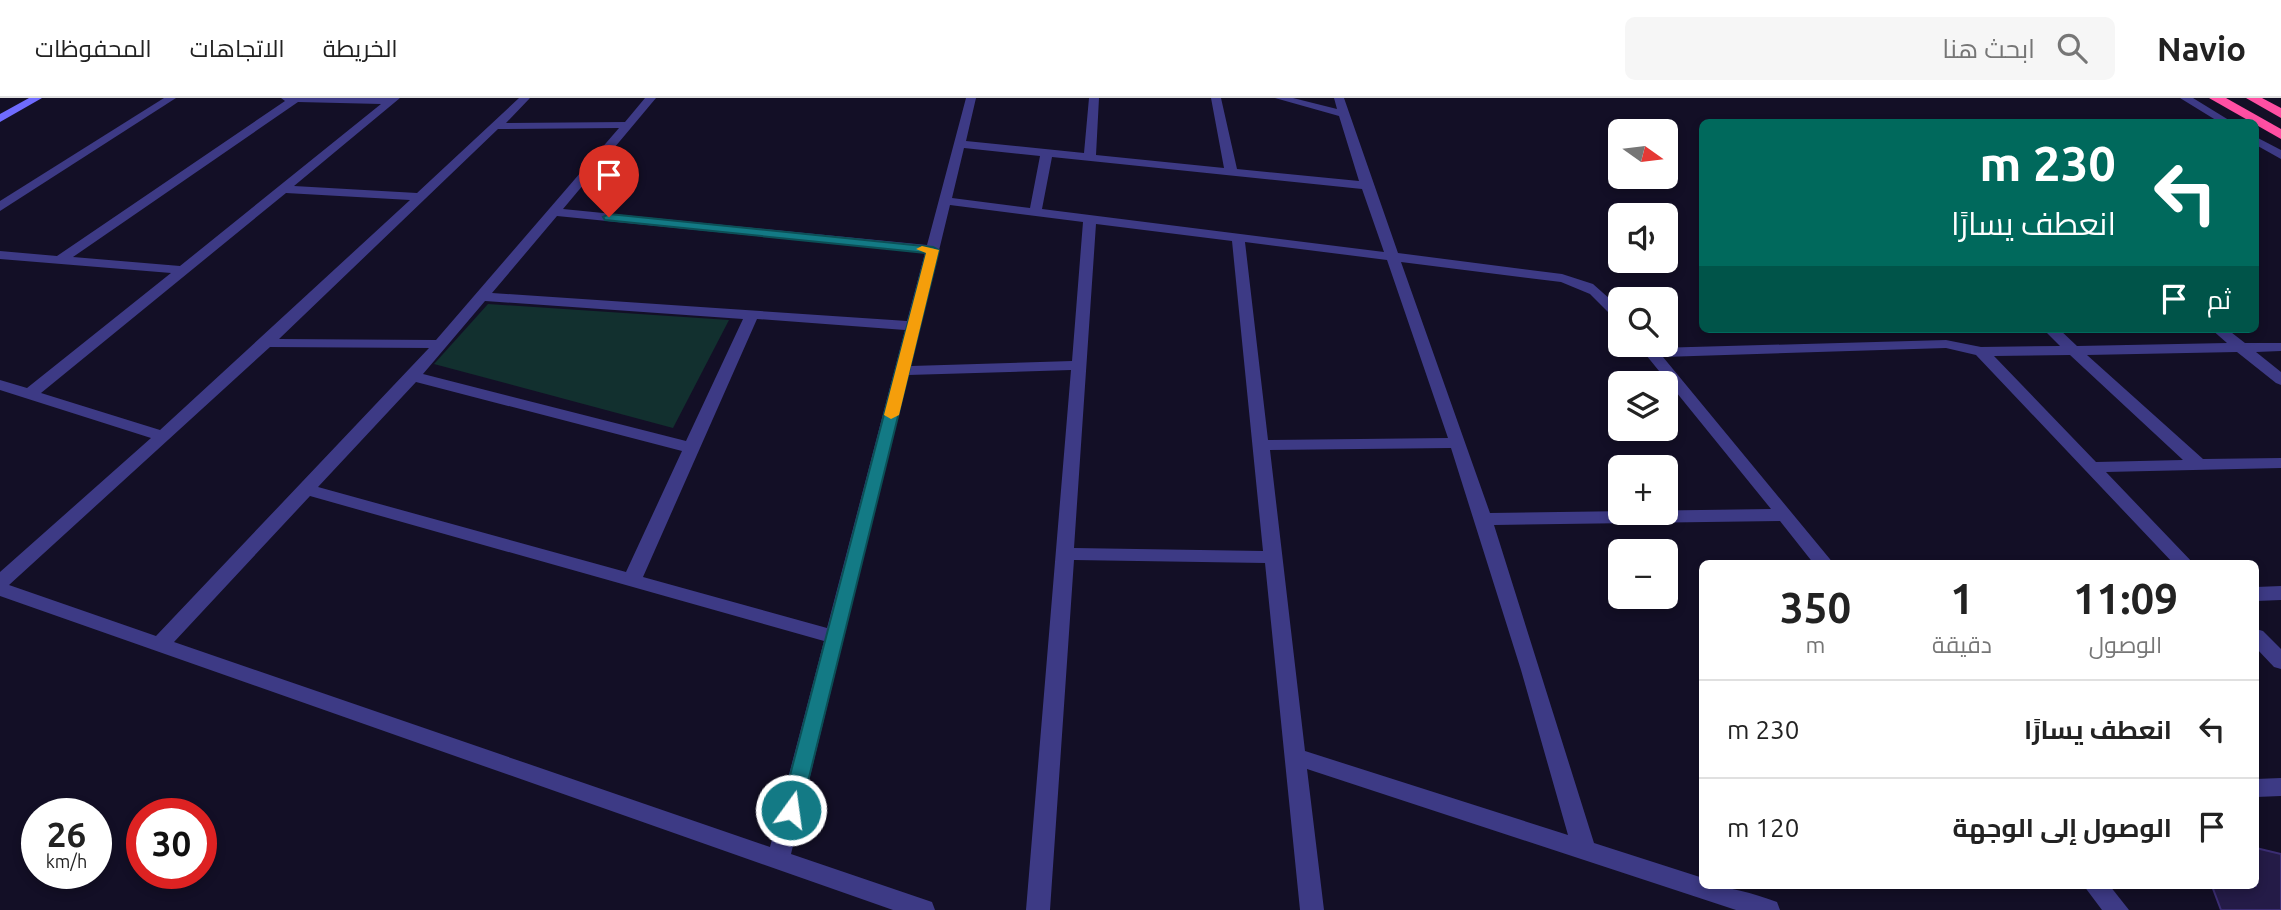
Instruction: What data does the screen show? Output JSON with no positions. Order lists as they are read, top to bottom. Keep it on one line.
{"north":"right","page":{"header":"Navio","search":"ابحث هنا","nav":["الخريطة","الاتجاهات","المحفوظات"],"map_buttons":["+","−"],"turn":["230 m","انعطف يسارًا"],"then":"ثم","eta":["11:09","الوصول","1","دقيقة","350","m"],"list":[{"name":"انعطف يسارًا","value":"230 m"},{"name":"الوصول إلى الوجهة","value":"120 m"}],"speed":"26 km/h","limit":"30"}}
